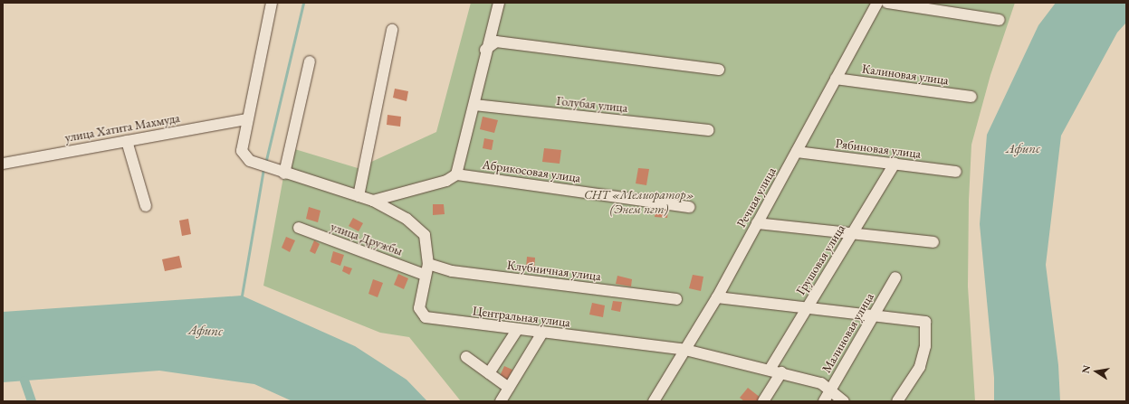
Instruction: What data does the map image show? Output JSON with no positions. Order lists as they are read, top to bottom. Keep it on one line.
{"streets":{"street":["Калиновая улица","Голубая улица","улица Хатита Махмуда","Рябиновая улица","Абрикосовая улица","Речная улица","улица Дружбы","Грушовая улица","Клубничная улица","Центральная улица","Малиновая улица"]},"crossings":[["Калиновая улица","Речная улица"],["улица Хатита Махмуда","Центральная улица"],["Рябиновая улица","Речная улица"],["Рябиновая улица","Грушовая улица"],["Речная улица","Центральная улица"],["улица Дружбы","Клубничная улица"],["улица Дружбы","Центральная улица"],["Грушовая улица","Центральная улица"],["Клубничная улица","Центральная улица"],["Центральная улица","Малиновая улица"]],"water":["Афипс"],"parks":["СНТ «Мелиоратор» (Энем пгт)"],"north":"left"}
